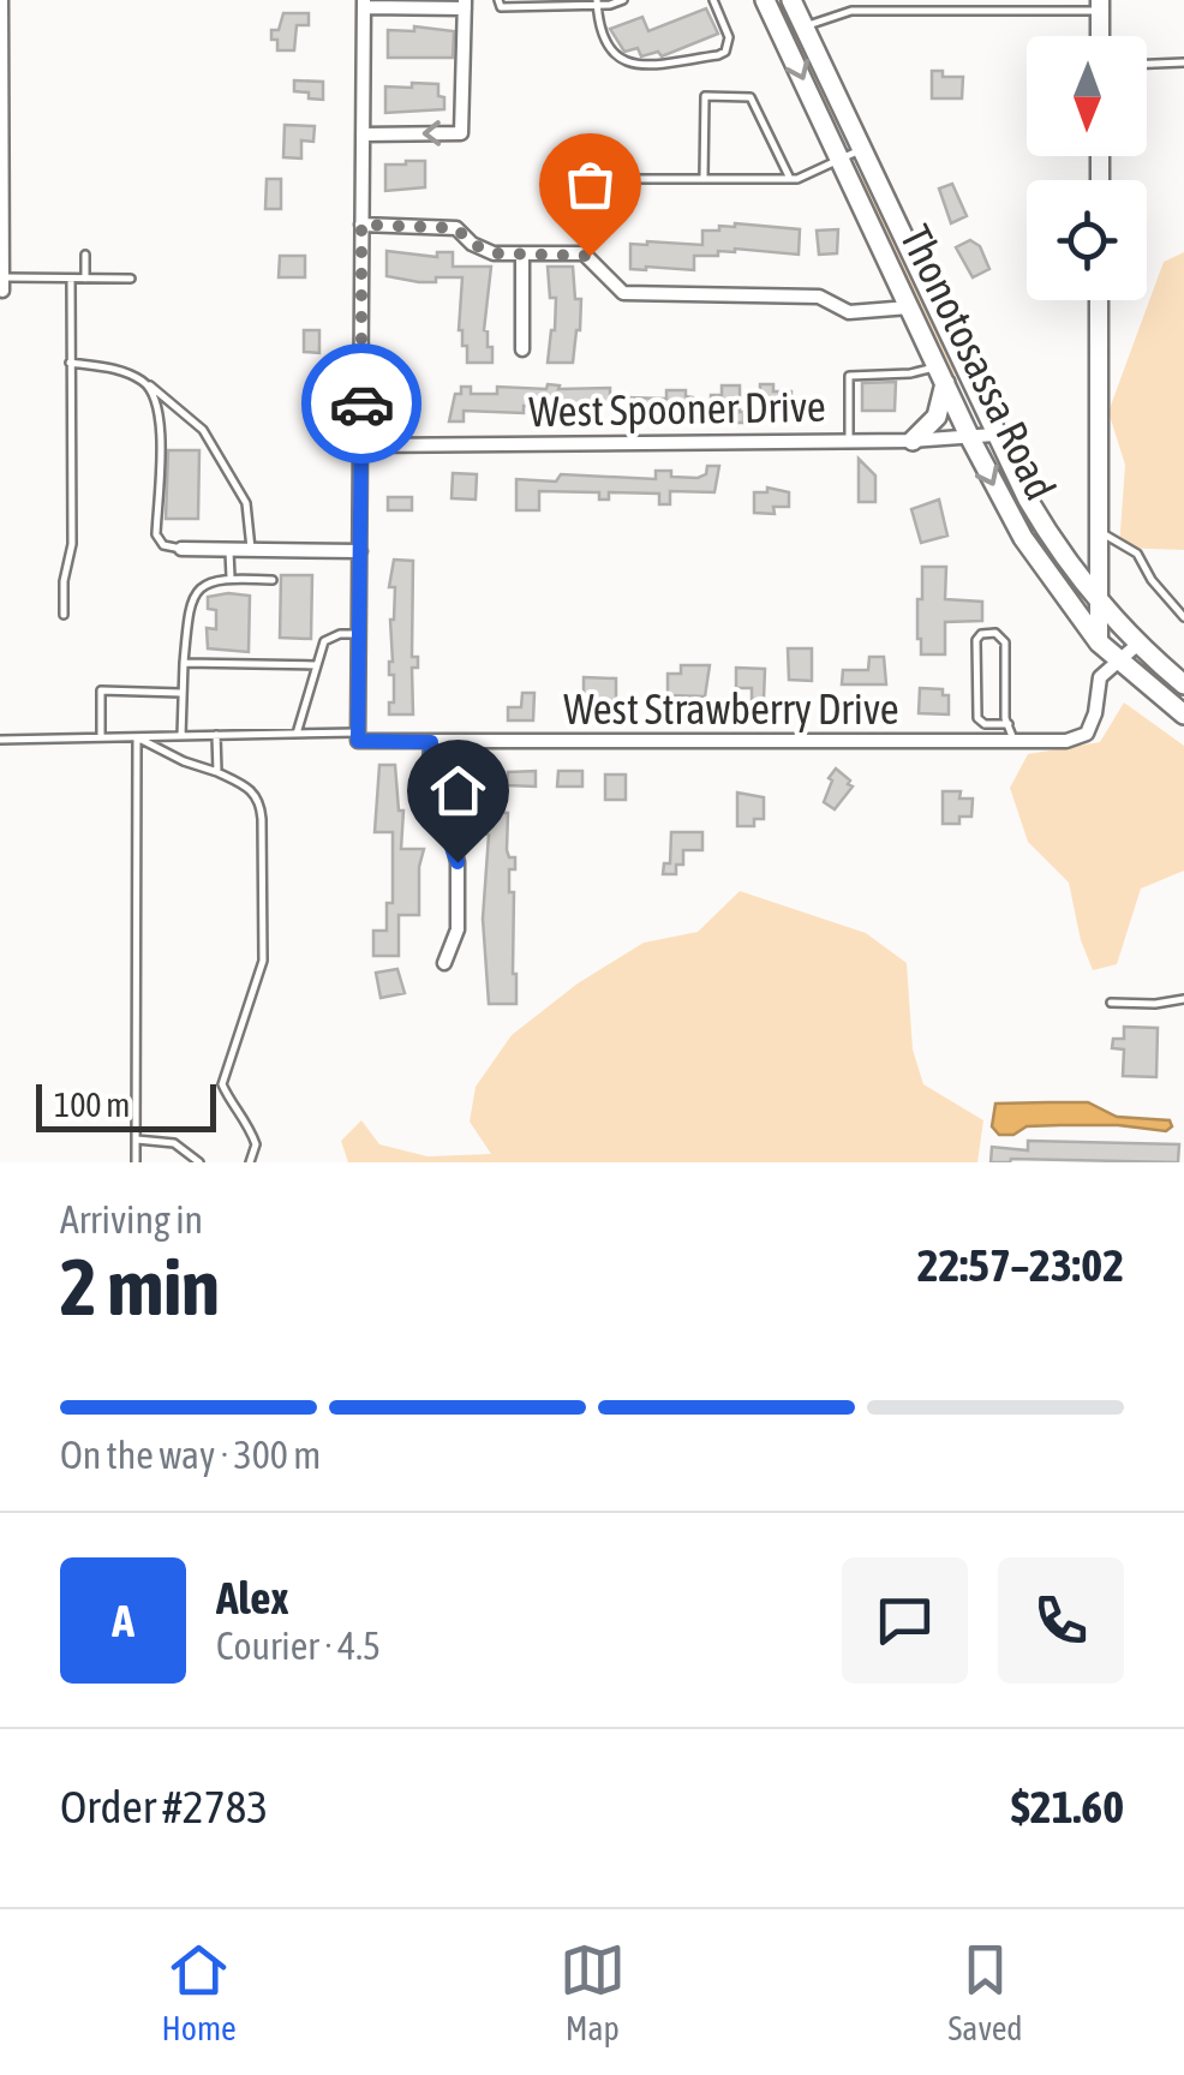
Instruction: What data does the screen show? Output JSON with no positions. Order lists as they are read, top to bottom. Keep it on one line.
{"streets":{"main road":["Thonotosassa Road"],"street":["West Spooner Drive","West Strawberry Drive"]},"crossings":[["Thonotosassa Road","West Spooner Drive"],["Thonotosassa Road","West Strawberry Drive"]],"scale_bar":"100 m","north":"bottom","page":{"scale":"100 m","heading":["2 min","Arriving in","22:57–23:02"],"panel":["Alex","Courier · 4.5","Order #2783","$21.60"],"bar":"On the way · 300 m","round":"A","tabs":["Home","Map","Saved"]}}
